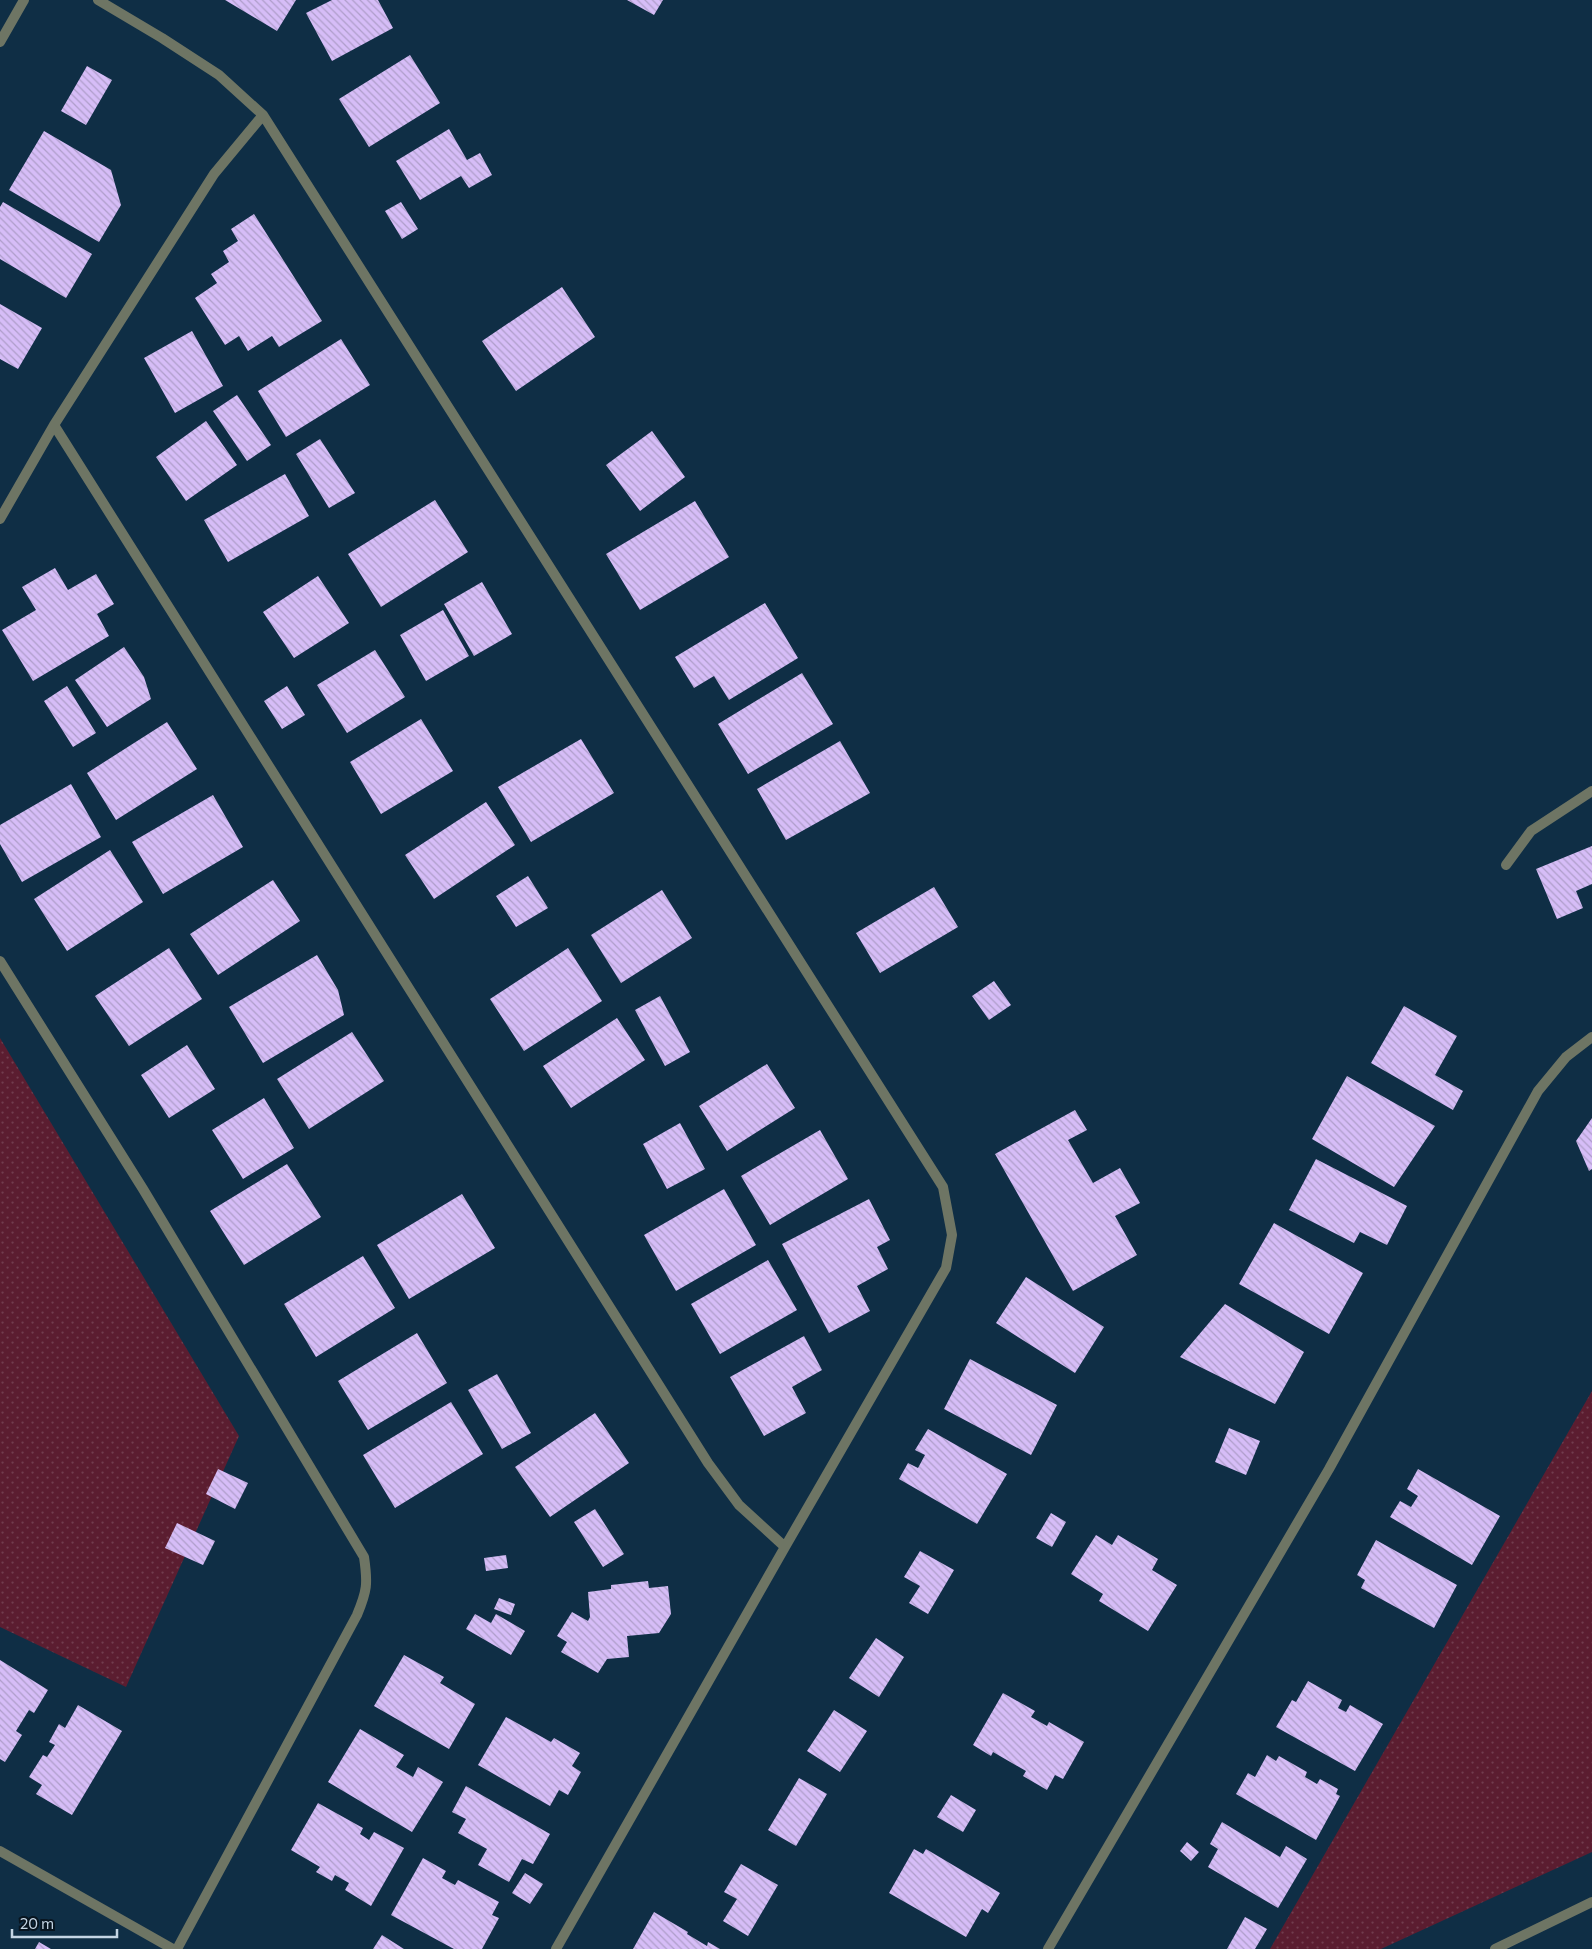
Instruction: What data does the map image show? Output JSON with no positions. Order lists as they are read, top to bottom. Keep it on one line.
{"scale_bar":"20 m"}
